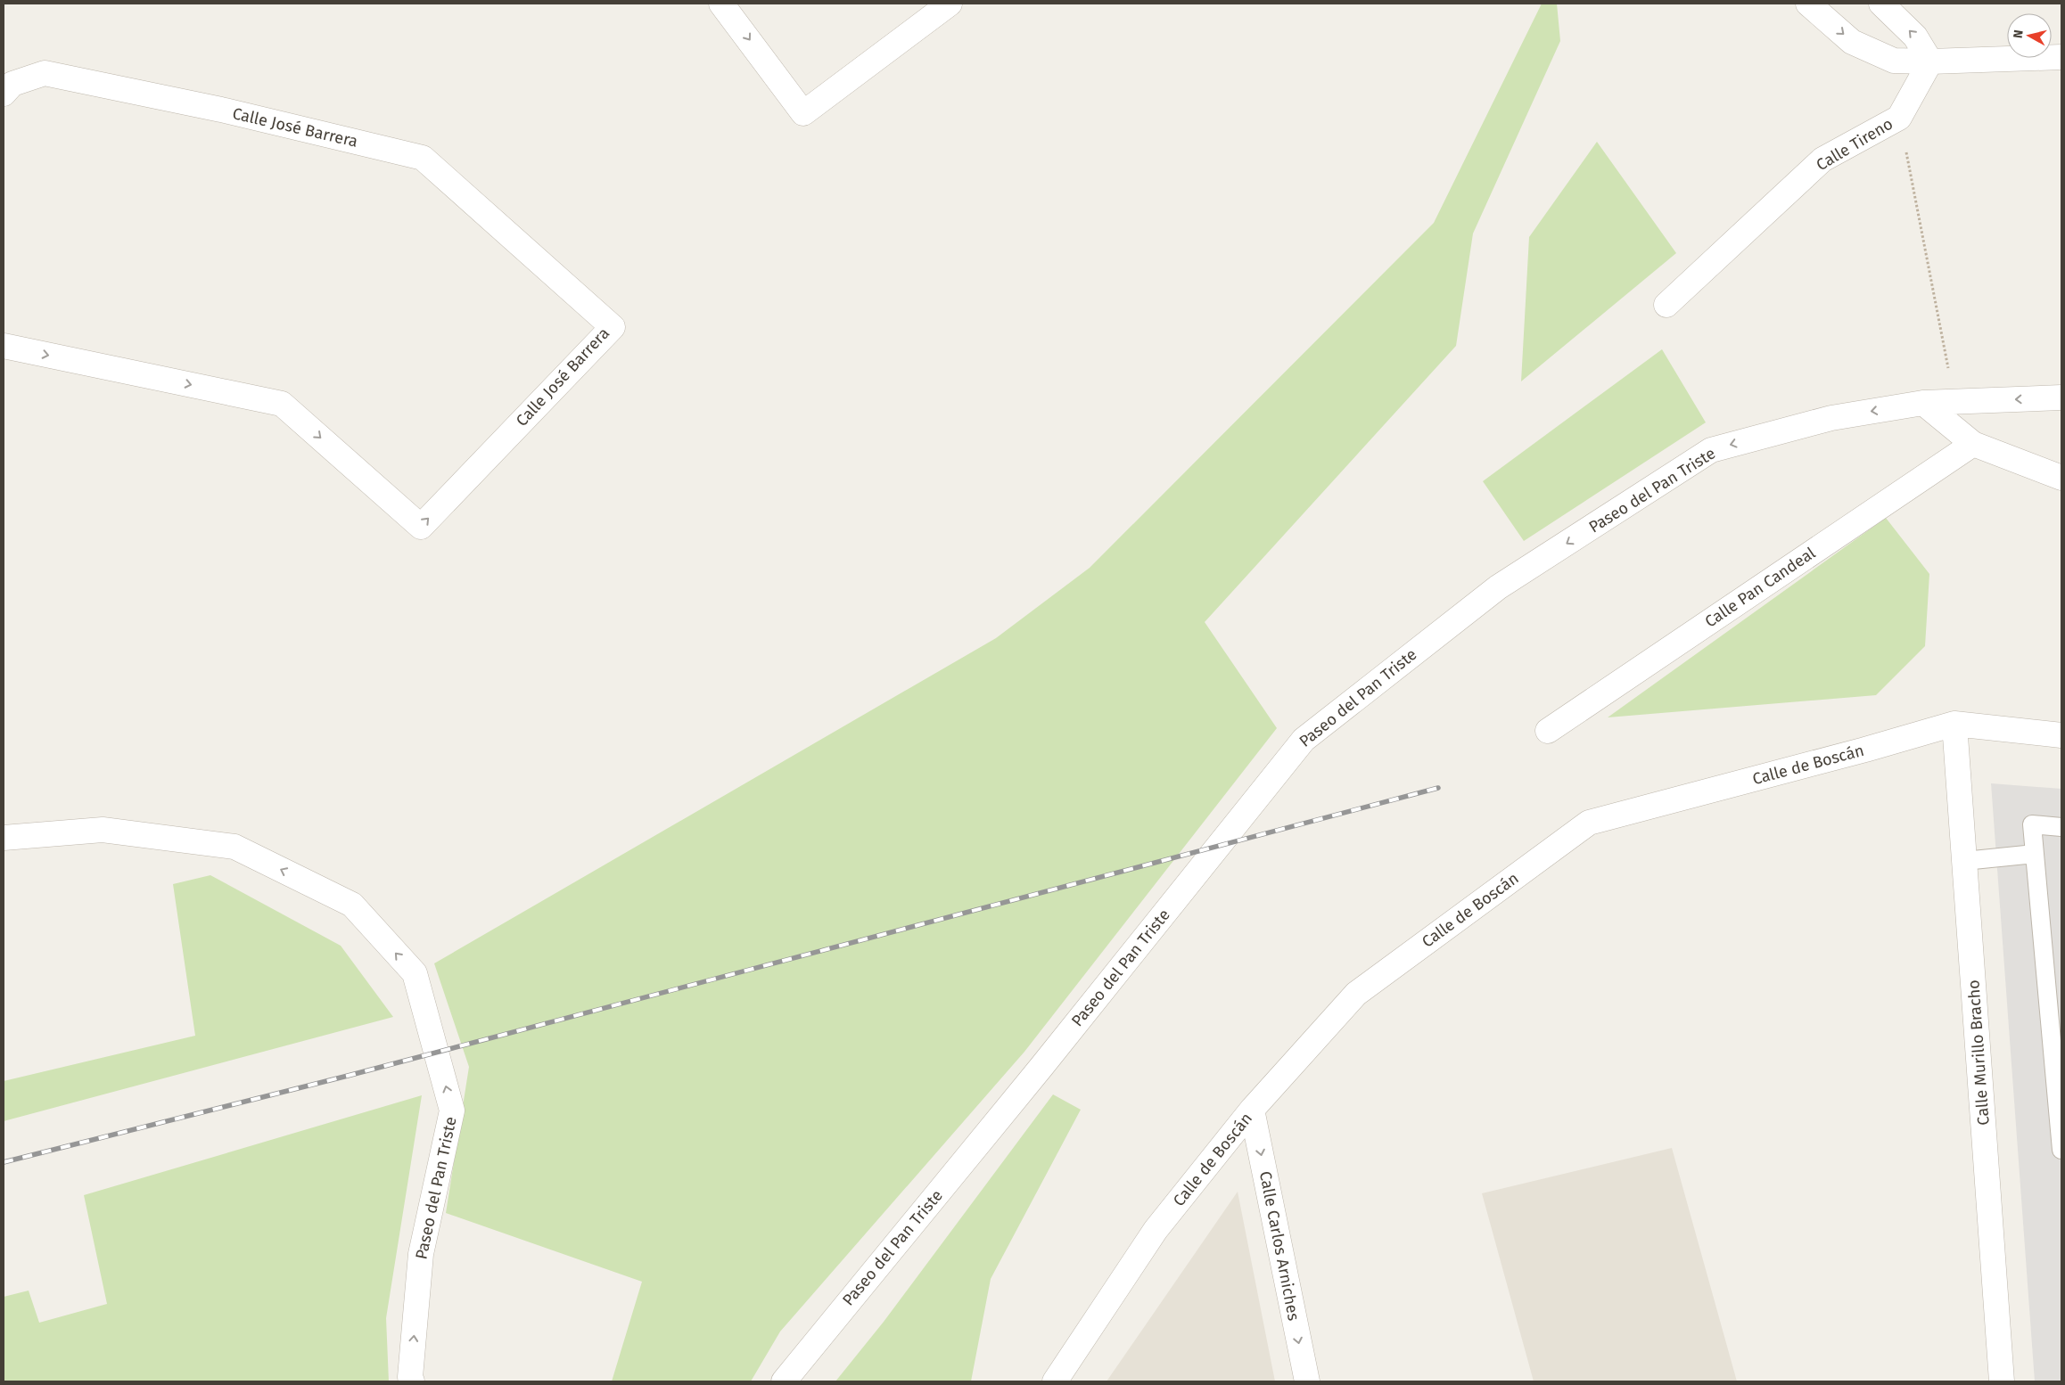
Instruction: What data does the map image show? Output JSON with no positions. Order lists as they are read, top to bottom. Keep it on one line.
{"streets":{"street":["Calle José Barrera","Calle Tireno","Paseo del Pan Triste","Calle Pan Candeal","Calle de Boscán","Calle Murillo Bracho","Calle Carlos Arniches"]},"crossings":[["Calle de Boscán","Calle Murillo Bracho"],["Calle de Boscán","Calle Carlos Arniches"]],"one_way":["Calle Carlos Arniches"],"north":"left"}
